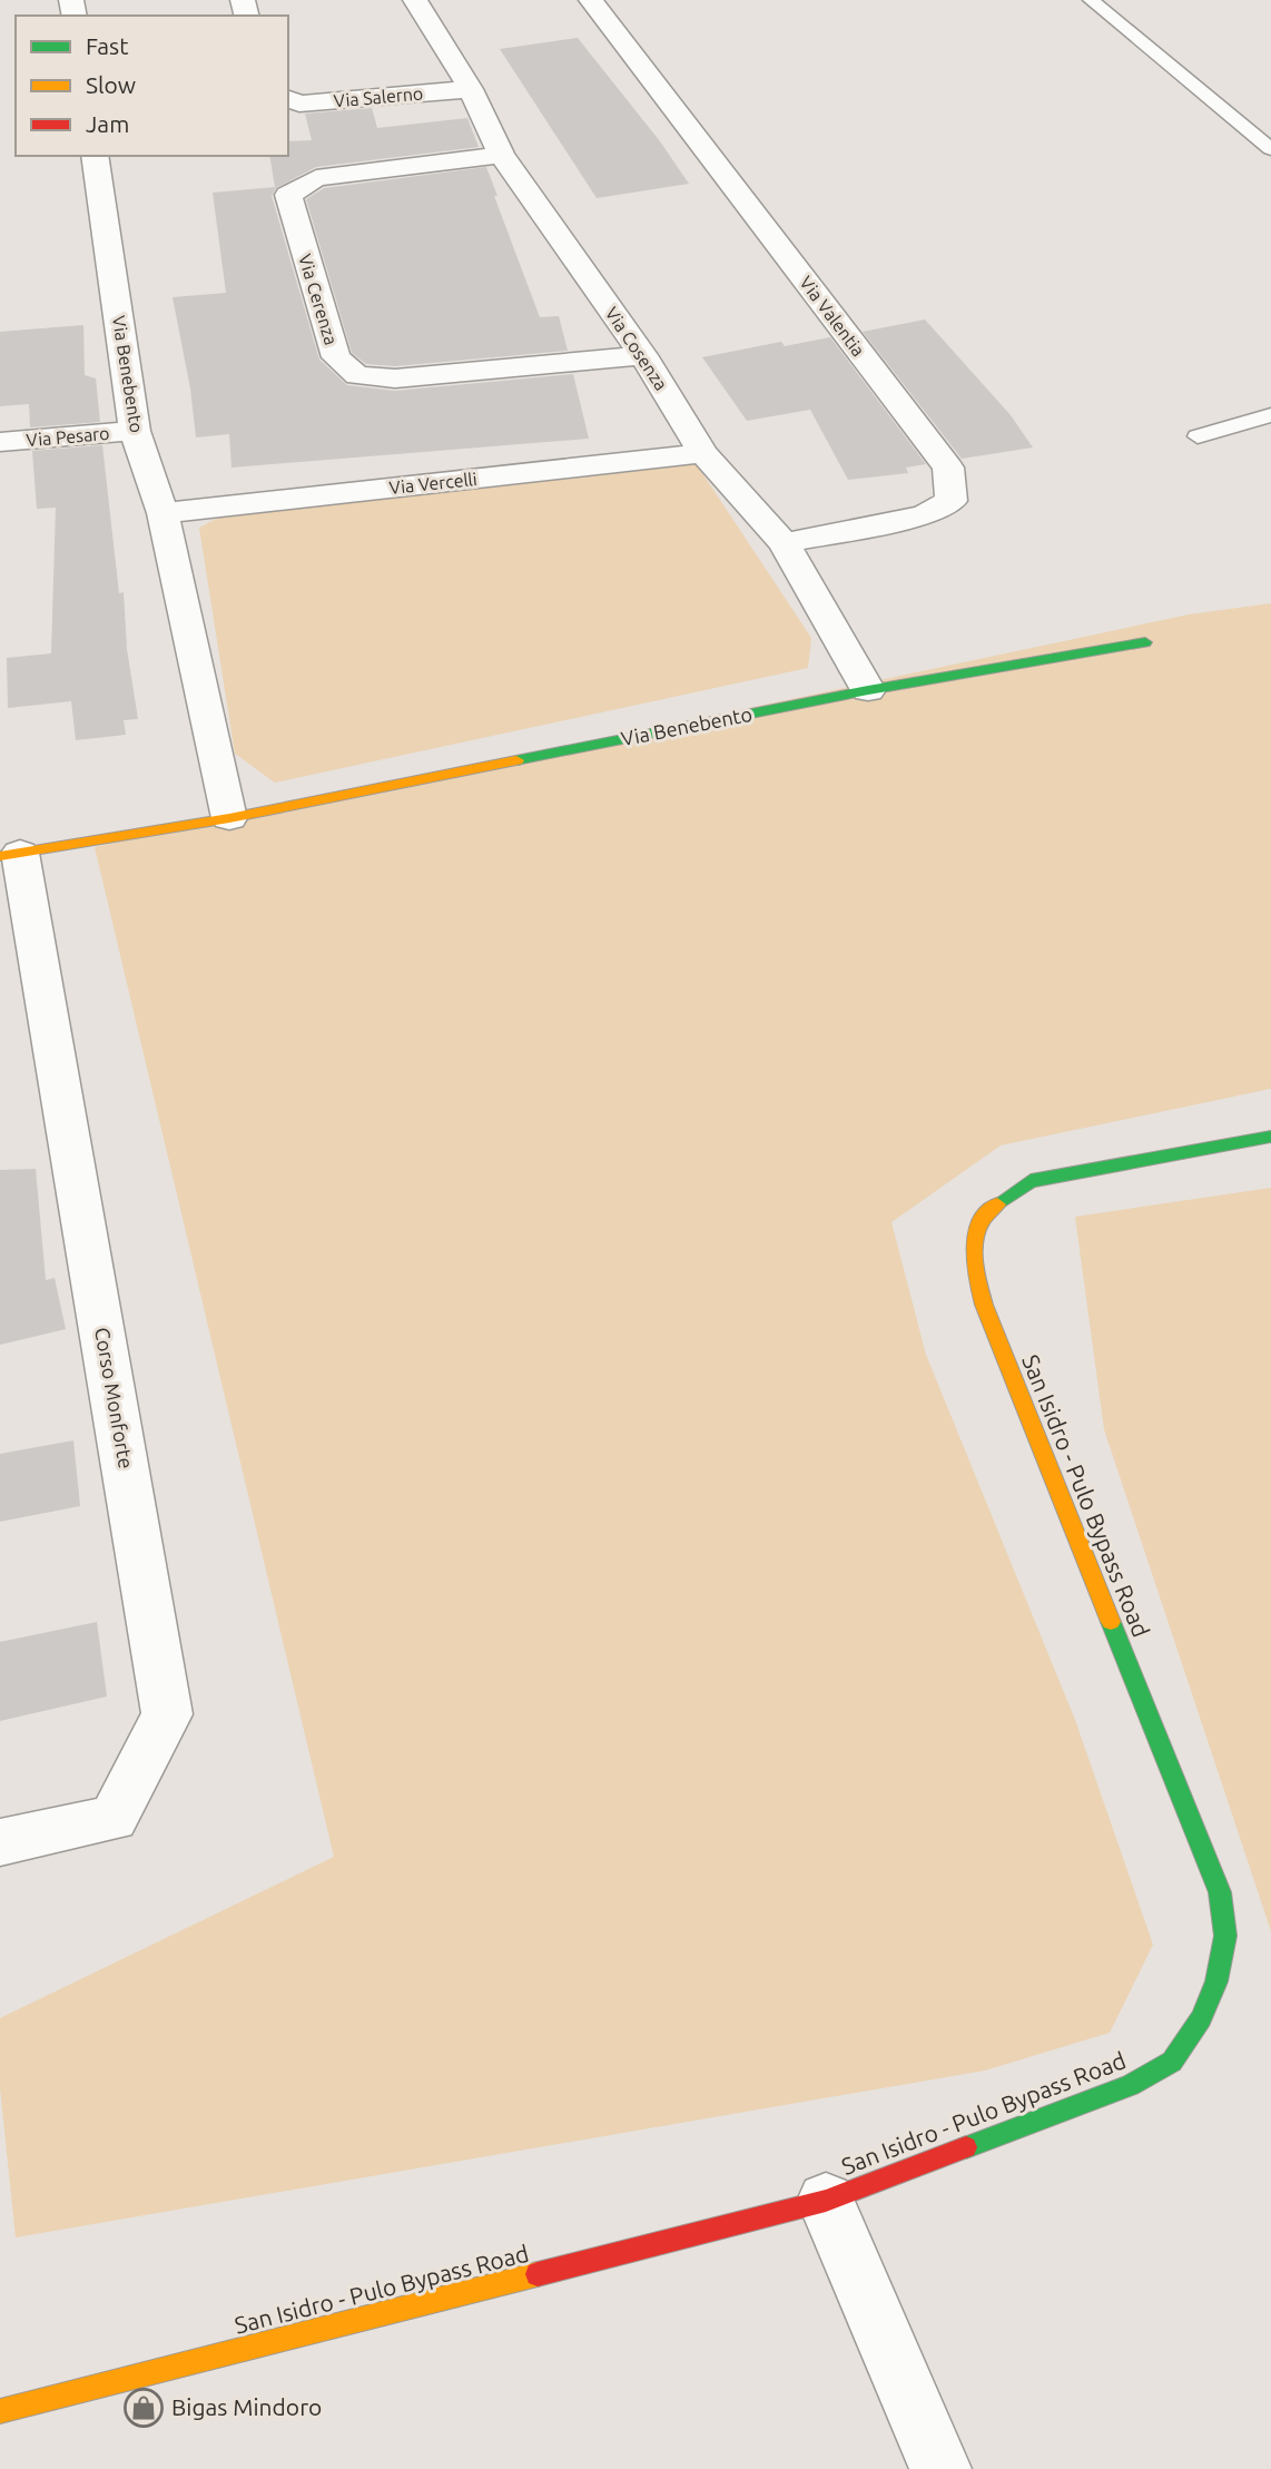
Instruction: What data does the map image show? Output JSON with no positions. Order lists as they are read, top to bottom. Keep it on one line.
{"streets":{"street":["Via Salerno","Via Cerenza","Via Valentia","Via Cosenza","Via Benebento","Via Pesaro","Via Vercelli","Corso Monforte","San Isidro - Pulo Bypass Road"]},"crossings":[["Via Salerno","Via Cosenza"],["Via Cerenza","Via Cosenza"],["Via Valentia","Via Cosenza"],["Via Cosenza","Via Benebento"],["Via Cosenza","Via Vercelli"],["Via Benebento","Via Pesaro"],["Via Benebento","Via Vercelli"],["Via Benebento","Corso Monforte"]],"places":{"shop":["Bigas Mindoro"]},"legend":["Fast","Slow","Jam"]}
